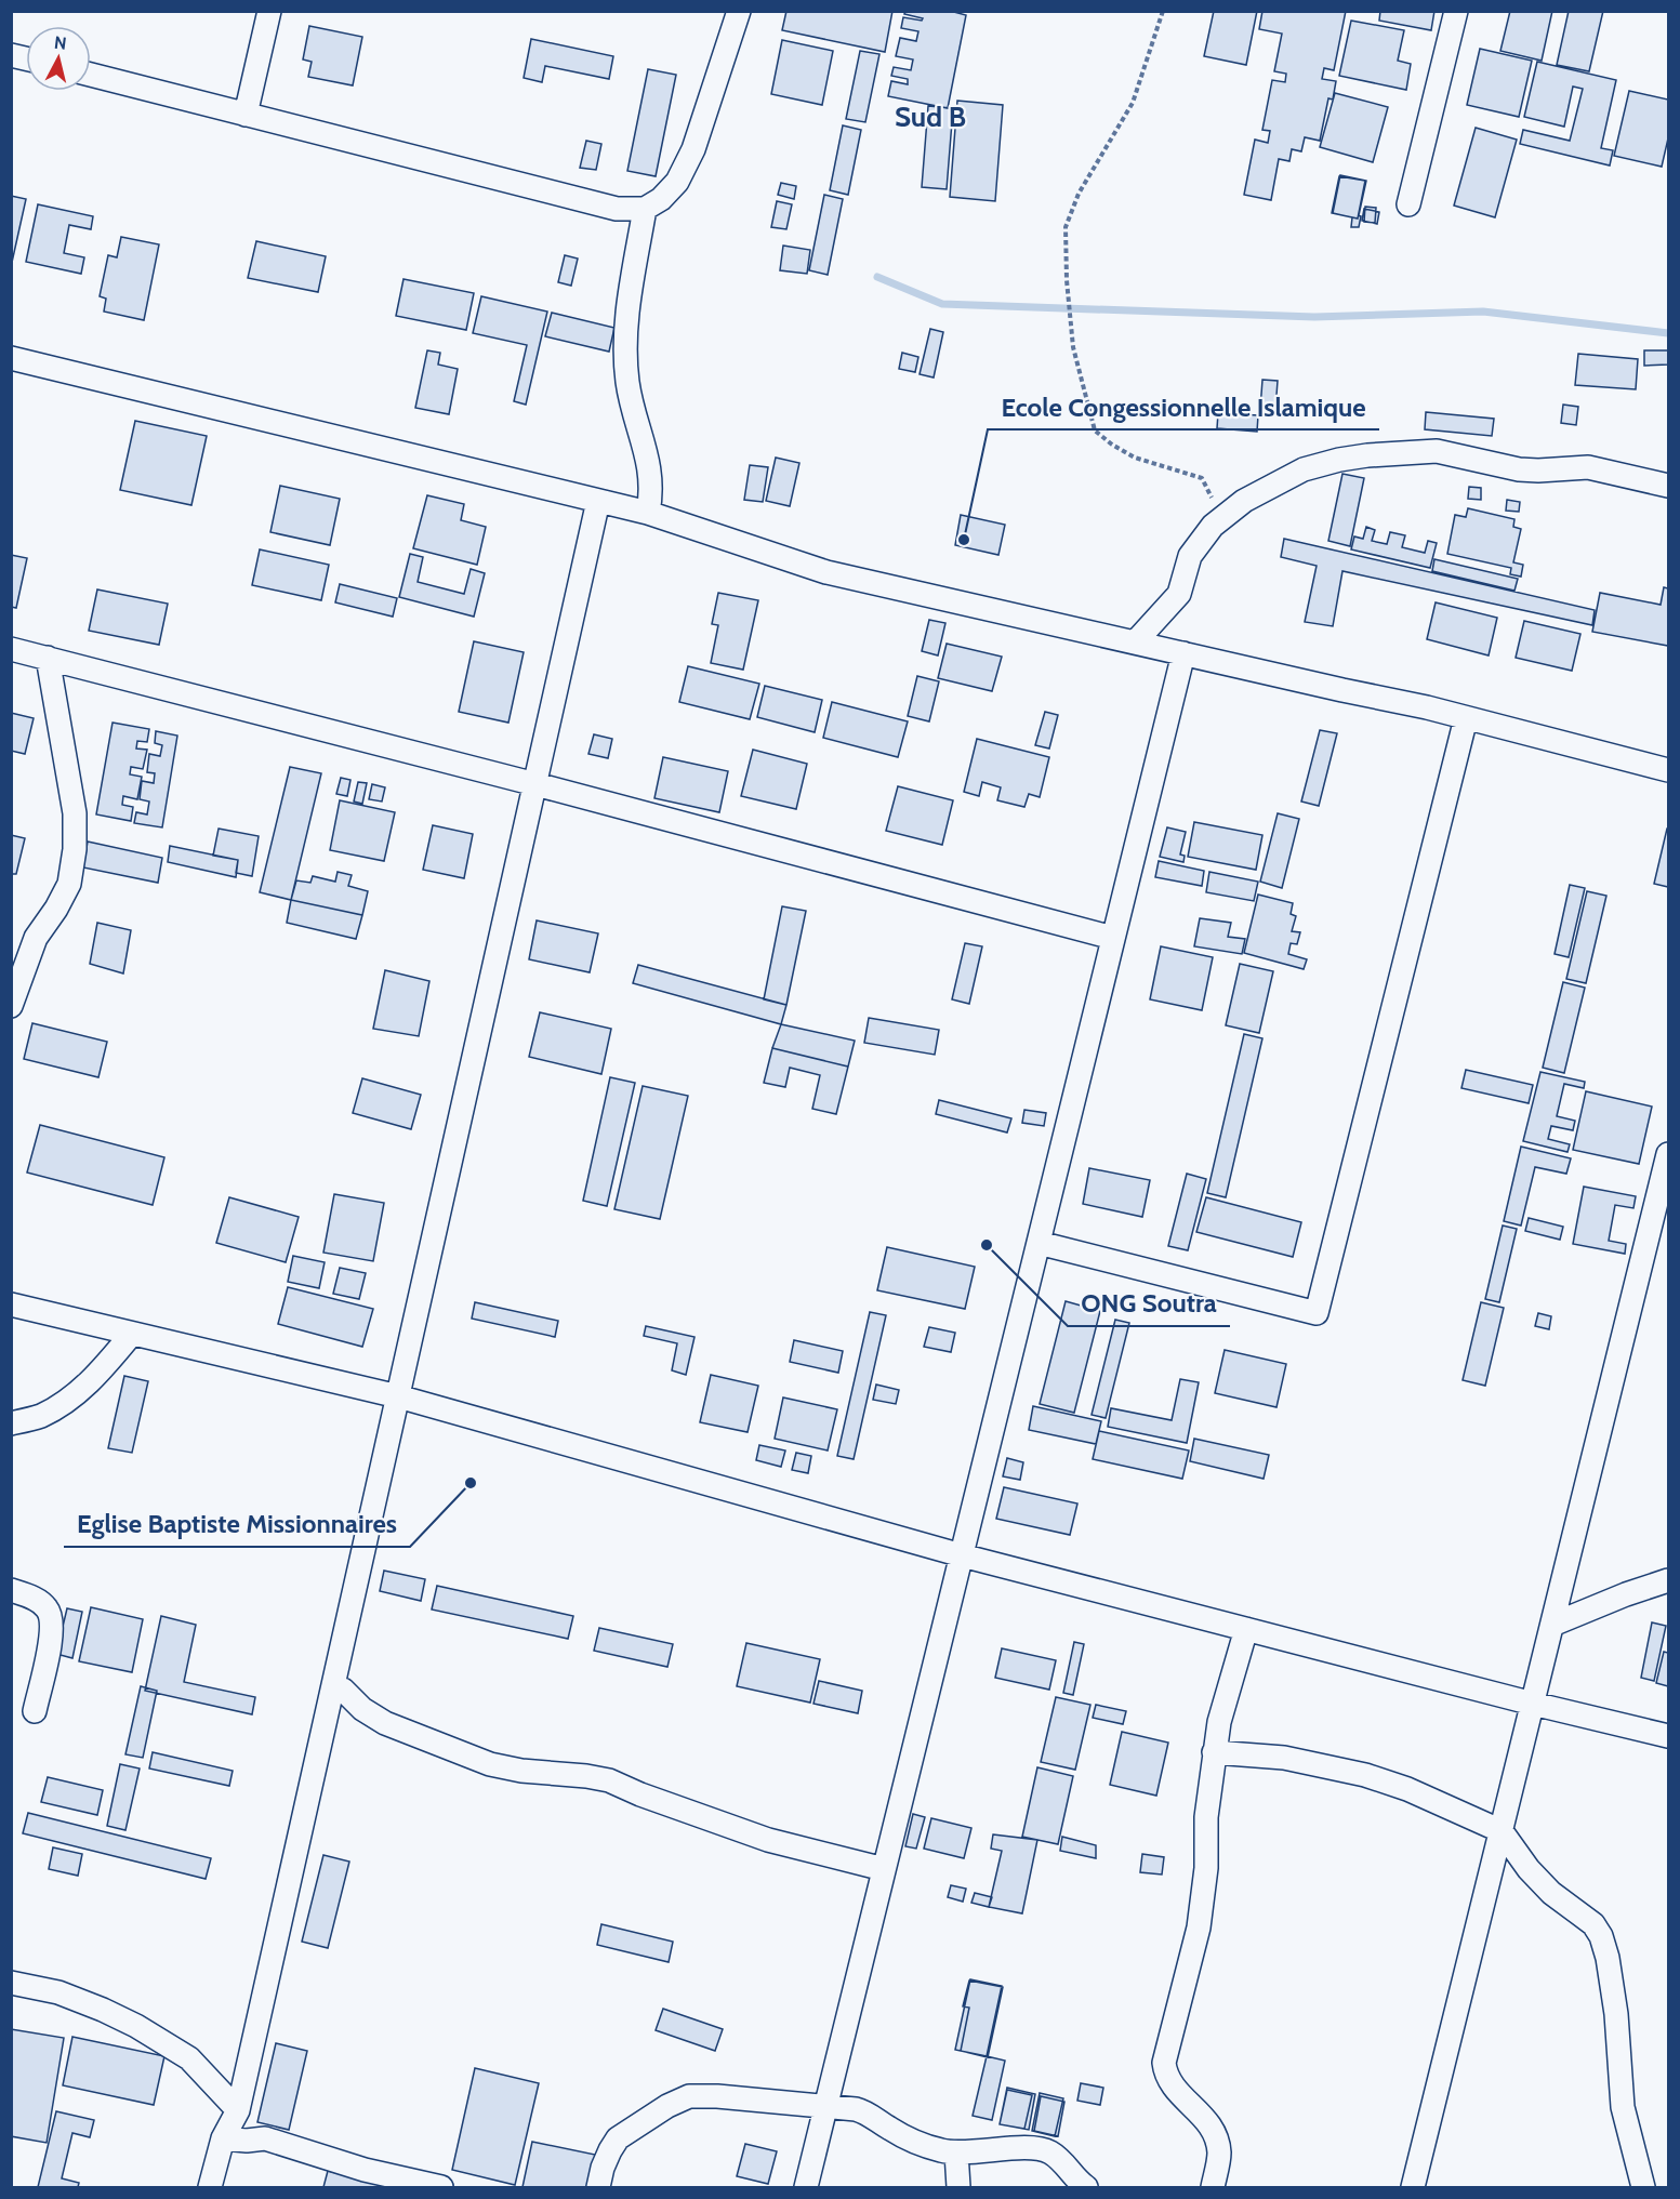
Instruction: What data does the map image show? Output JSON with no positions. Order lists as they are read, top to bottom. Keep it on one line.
{"districts":["Sud B"],"places":["Ecole Congessionnelle Islamique","ONG Soutra","Eglise Baptiste Missionnaires"],"north":"top"}
